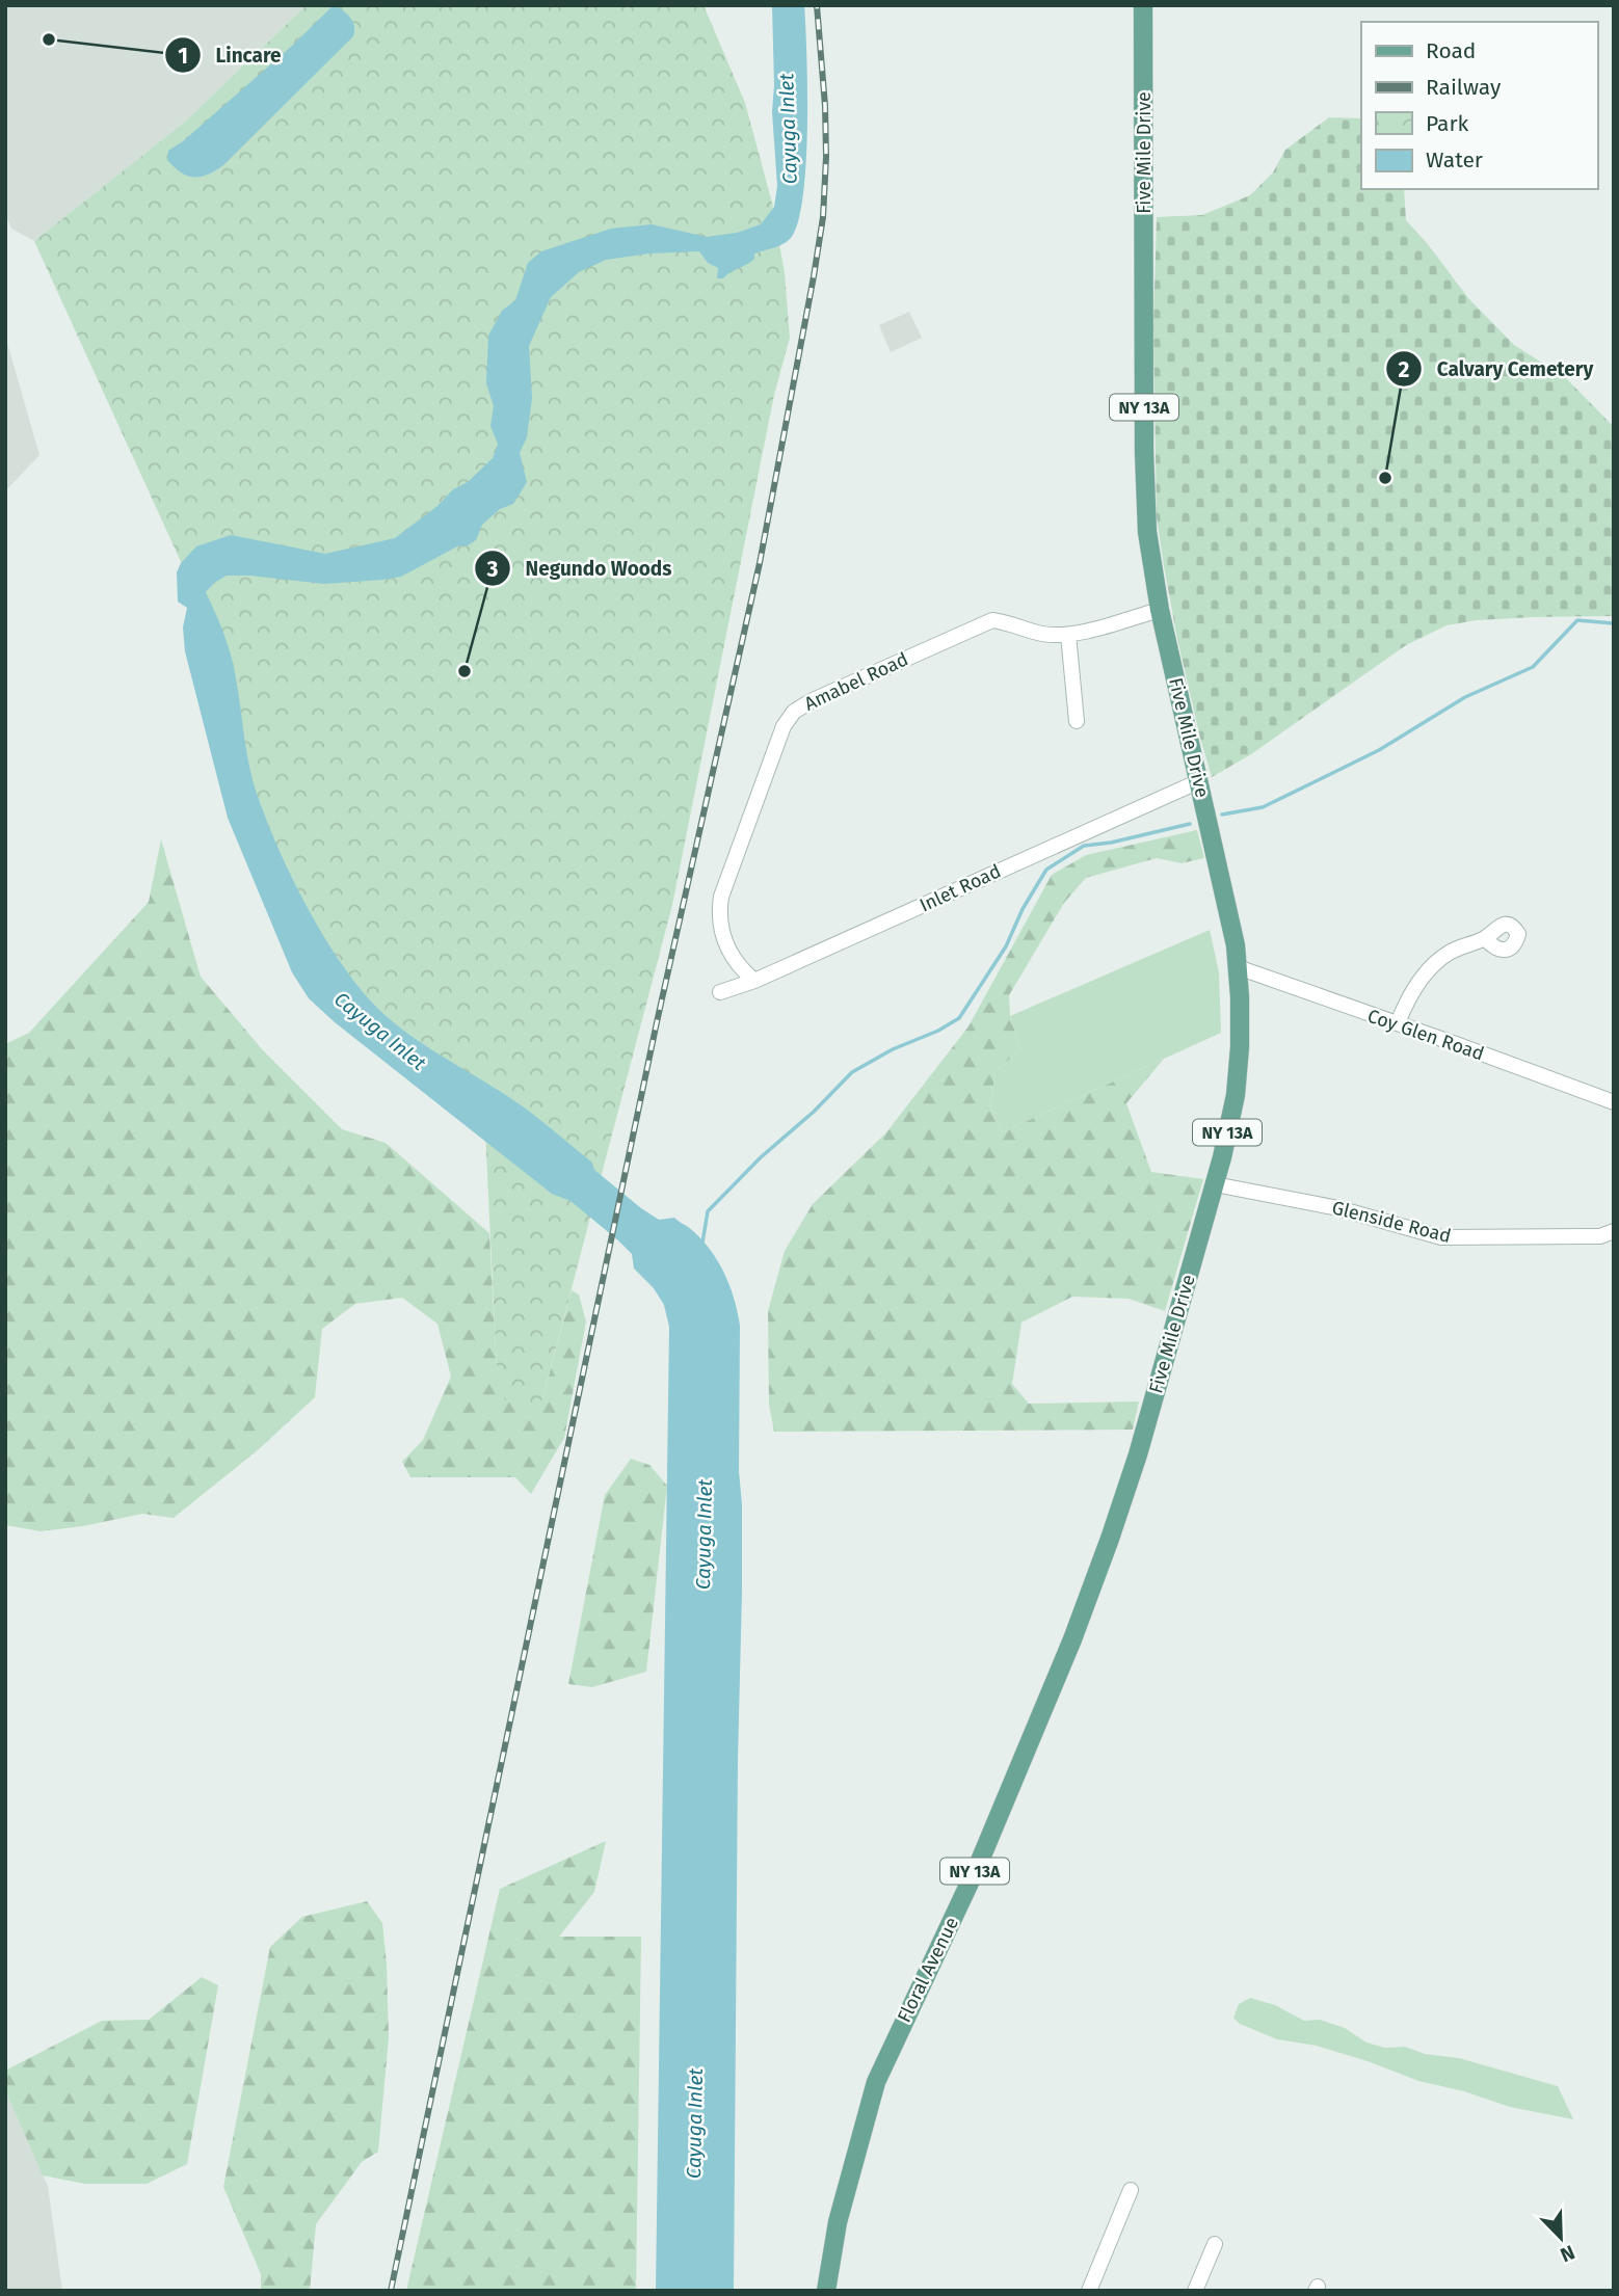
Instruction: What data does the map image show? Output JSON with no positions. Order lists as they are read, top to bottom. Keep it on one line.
{"streets":{"main road":["Five Mile Drive","NY 13A","Floral Avenue"],"street":["Amabel Road","Inlet Road","Coy Glen Road","Glenside Road"]},"crossings":[["Five Mile Drive","Amabel Road"],["Five Mile Drive","Inlet Road"],["Five Mile Drive","Coy Glen Road"],["Five Mile Drive","Glenside Road"],["Five Mile Drive","Floral Avenue"],["Amabel Road","Inlet Road"]],"water":["Cayuga Inlet"],"places":["Lincare","Calvary Cemetery","Negundo Woods"],"legend":["Road","Railway","Park","Water"],"north":"bottom right"}
